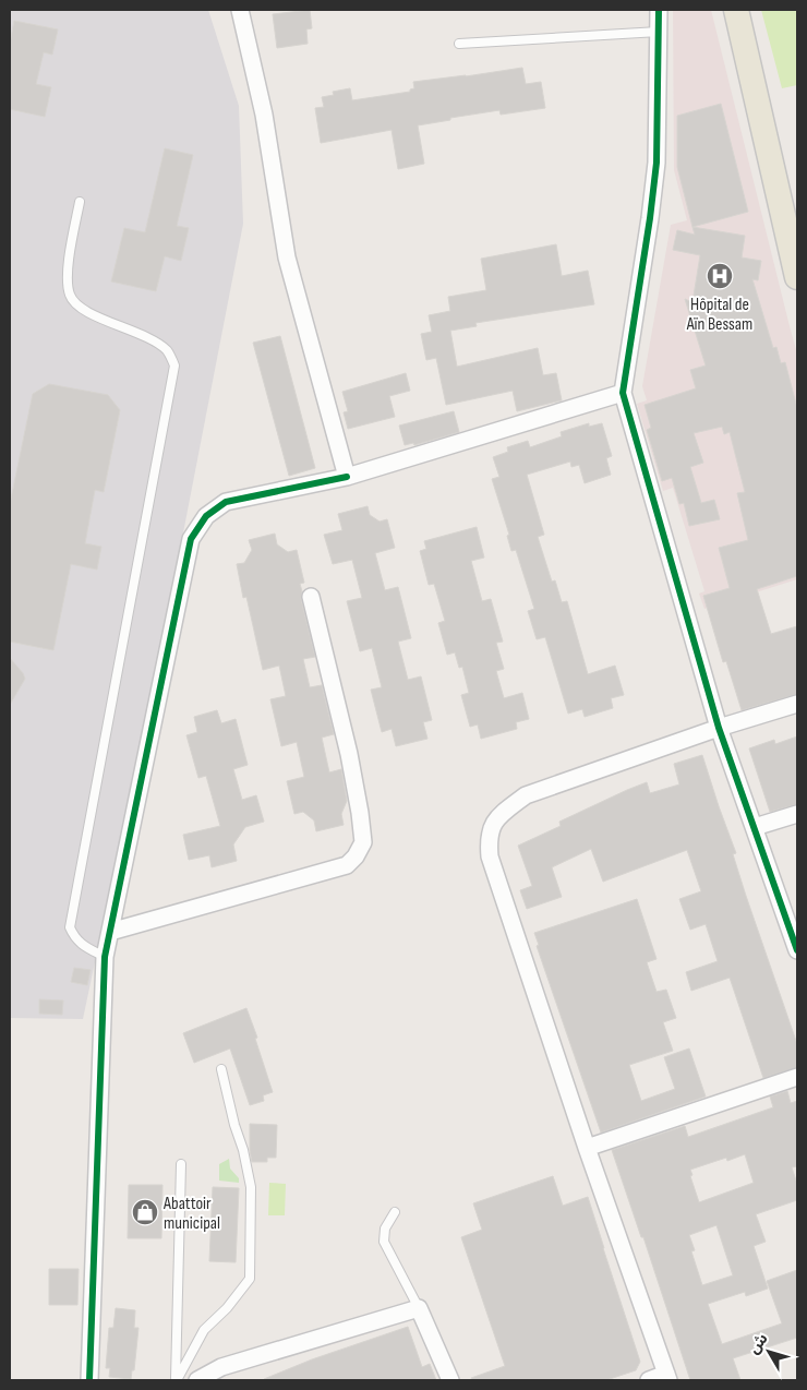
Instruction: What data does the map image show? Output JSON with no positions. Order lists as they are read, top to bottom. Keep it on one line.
{"places":{"hospital":["Hôpital de Aïn Bessam"],"shop":["Abattoir municipal"]},"north":"top left"}
